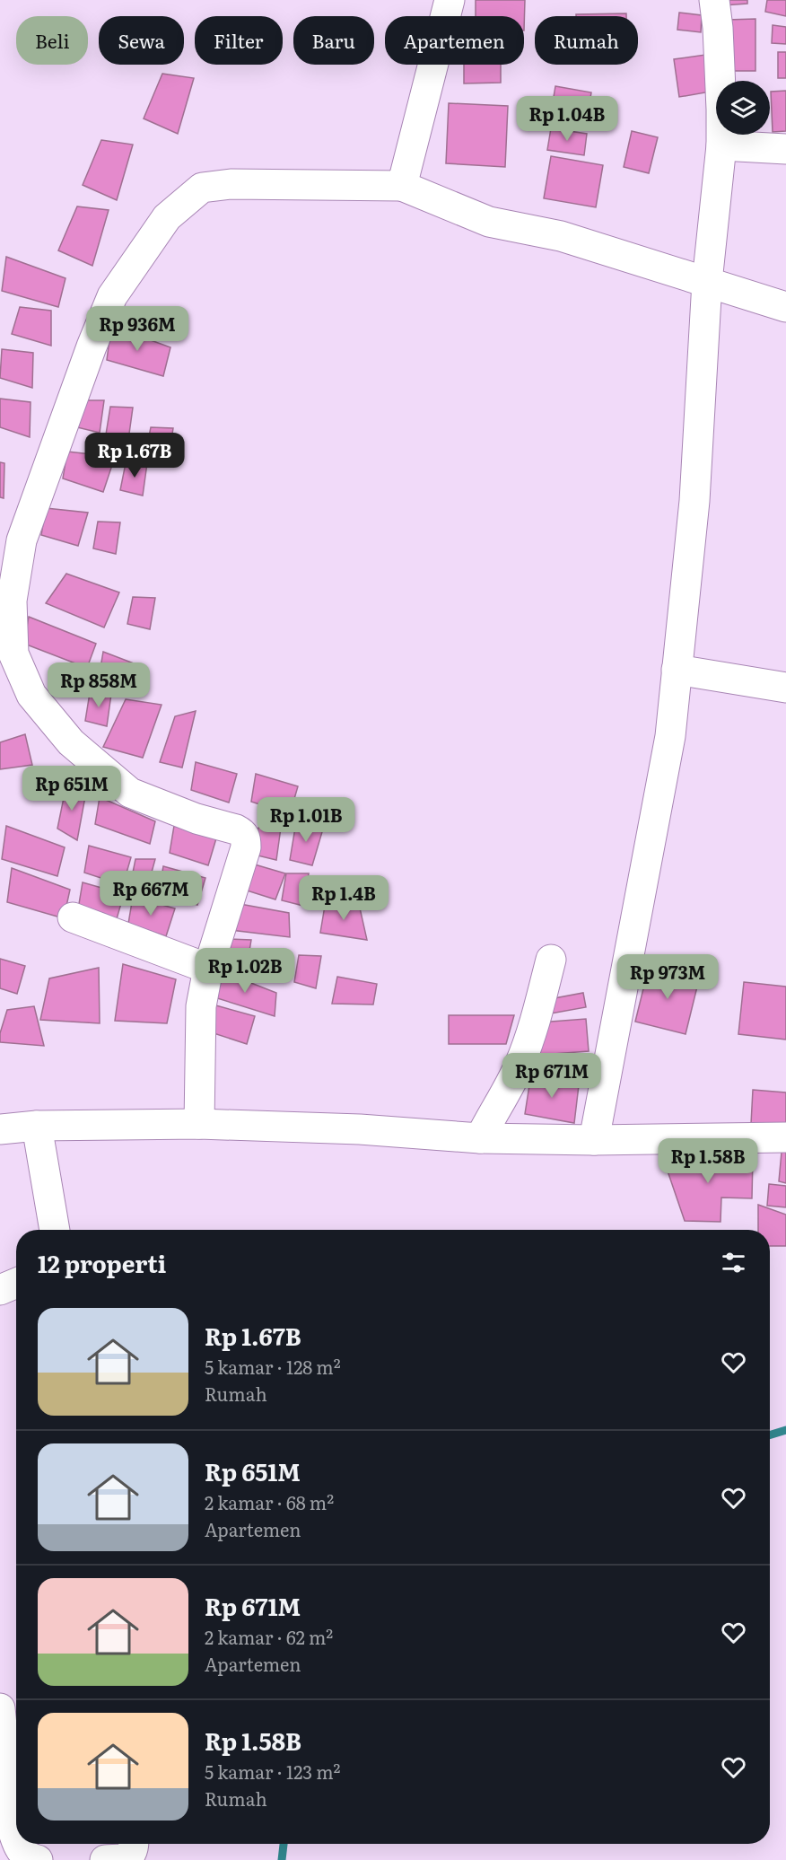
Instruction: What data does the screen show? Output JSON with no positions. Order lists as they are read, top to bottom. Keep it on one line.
{"page":{"chip":["Beli","Sewa","Filter","Baru","Apartemen","Rumah"],"price":["Rp 1.04B","Rp 936M","Rp 1.67B","Rp 858M","Rp 651M","Rp 1.01B","Rp 667M","Rp 1.4B","Rp 1.02B","Rp 973M","Rp 671M","Rp 1.58B"],"heading":"12 properti","list":[{"name":"Rp 1.67B","note":"5 kamar · 128 m² · Rumah"},{"name":"Rp 651M","note":"2 kamar · 68 m² · Apartemen"},{"name":"Rp 671M","note":"2 kamar · 62 m² · Apartemen"},{"name":"Rp 1.58B","note":"5 kamar · 123 m² · Rumah"}]}}
